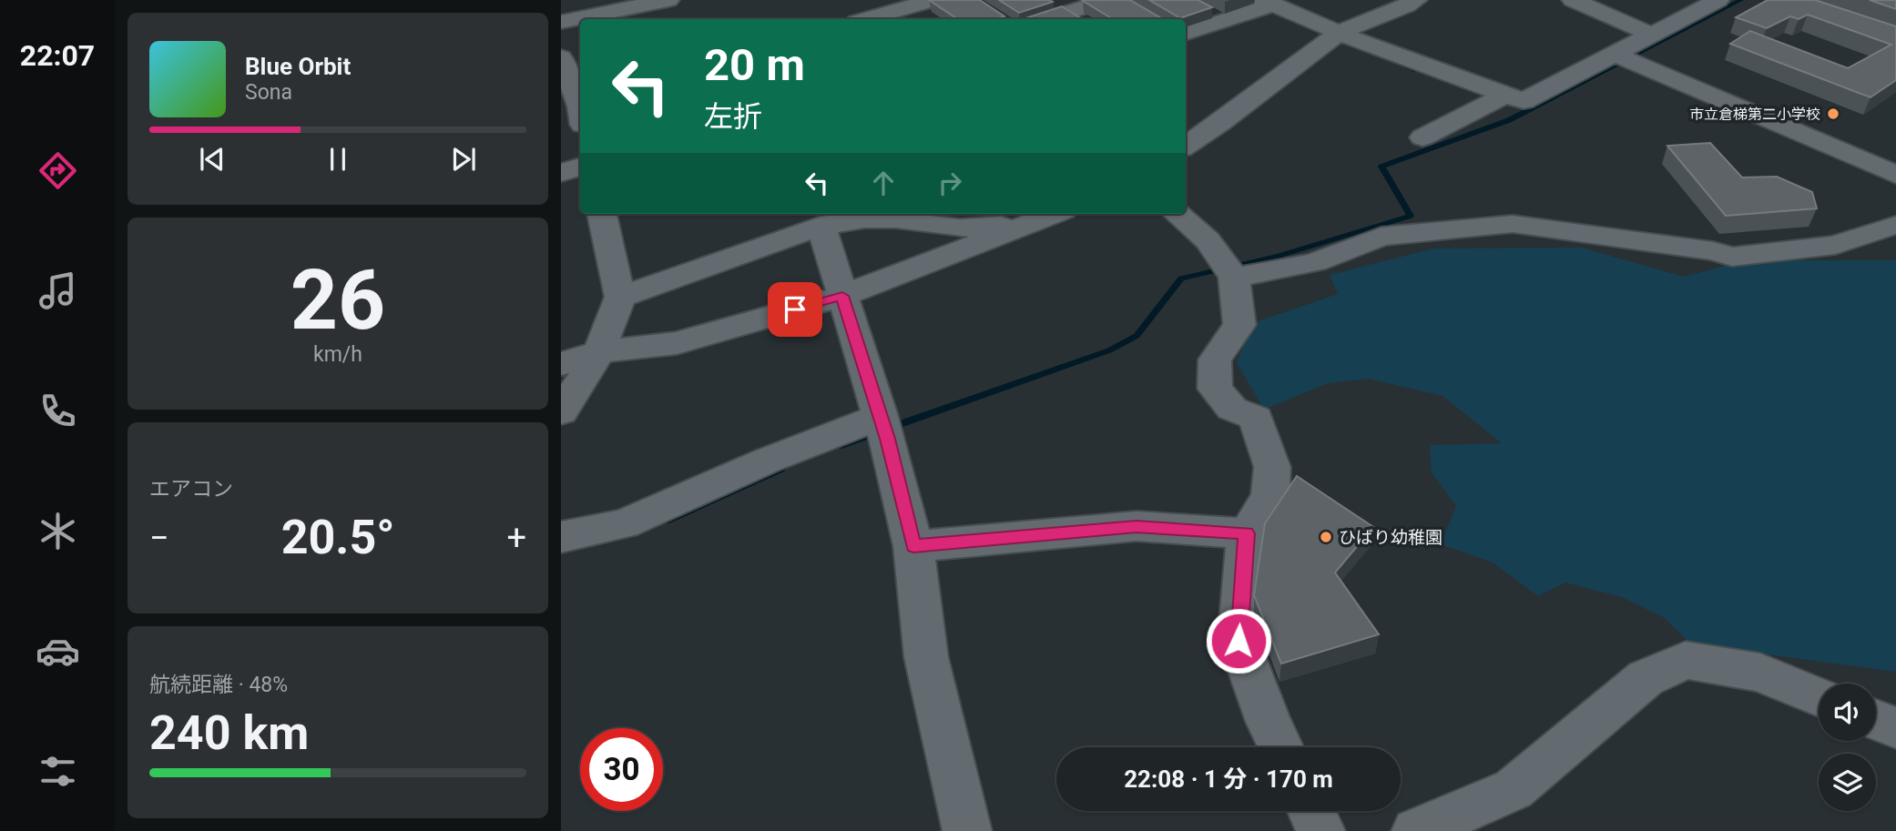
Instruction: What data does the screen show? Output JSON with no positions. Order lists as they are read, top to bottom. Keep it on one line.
{"places":["市立倉梯第二小学校","ひばり幼稚園"],"page":{"tabs":"22:07","turn":["20 m","左折"],"song":["Blue Orbit","Sona"],"tile":[["26","km/h"],"エアコン",["航続距離 · 48%","240 km"]],"heat":["−","20.5°","+"],"limit":"30","trip":"22:08 · 1 分 · 170 m"}}
